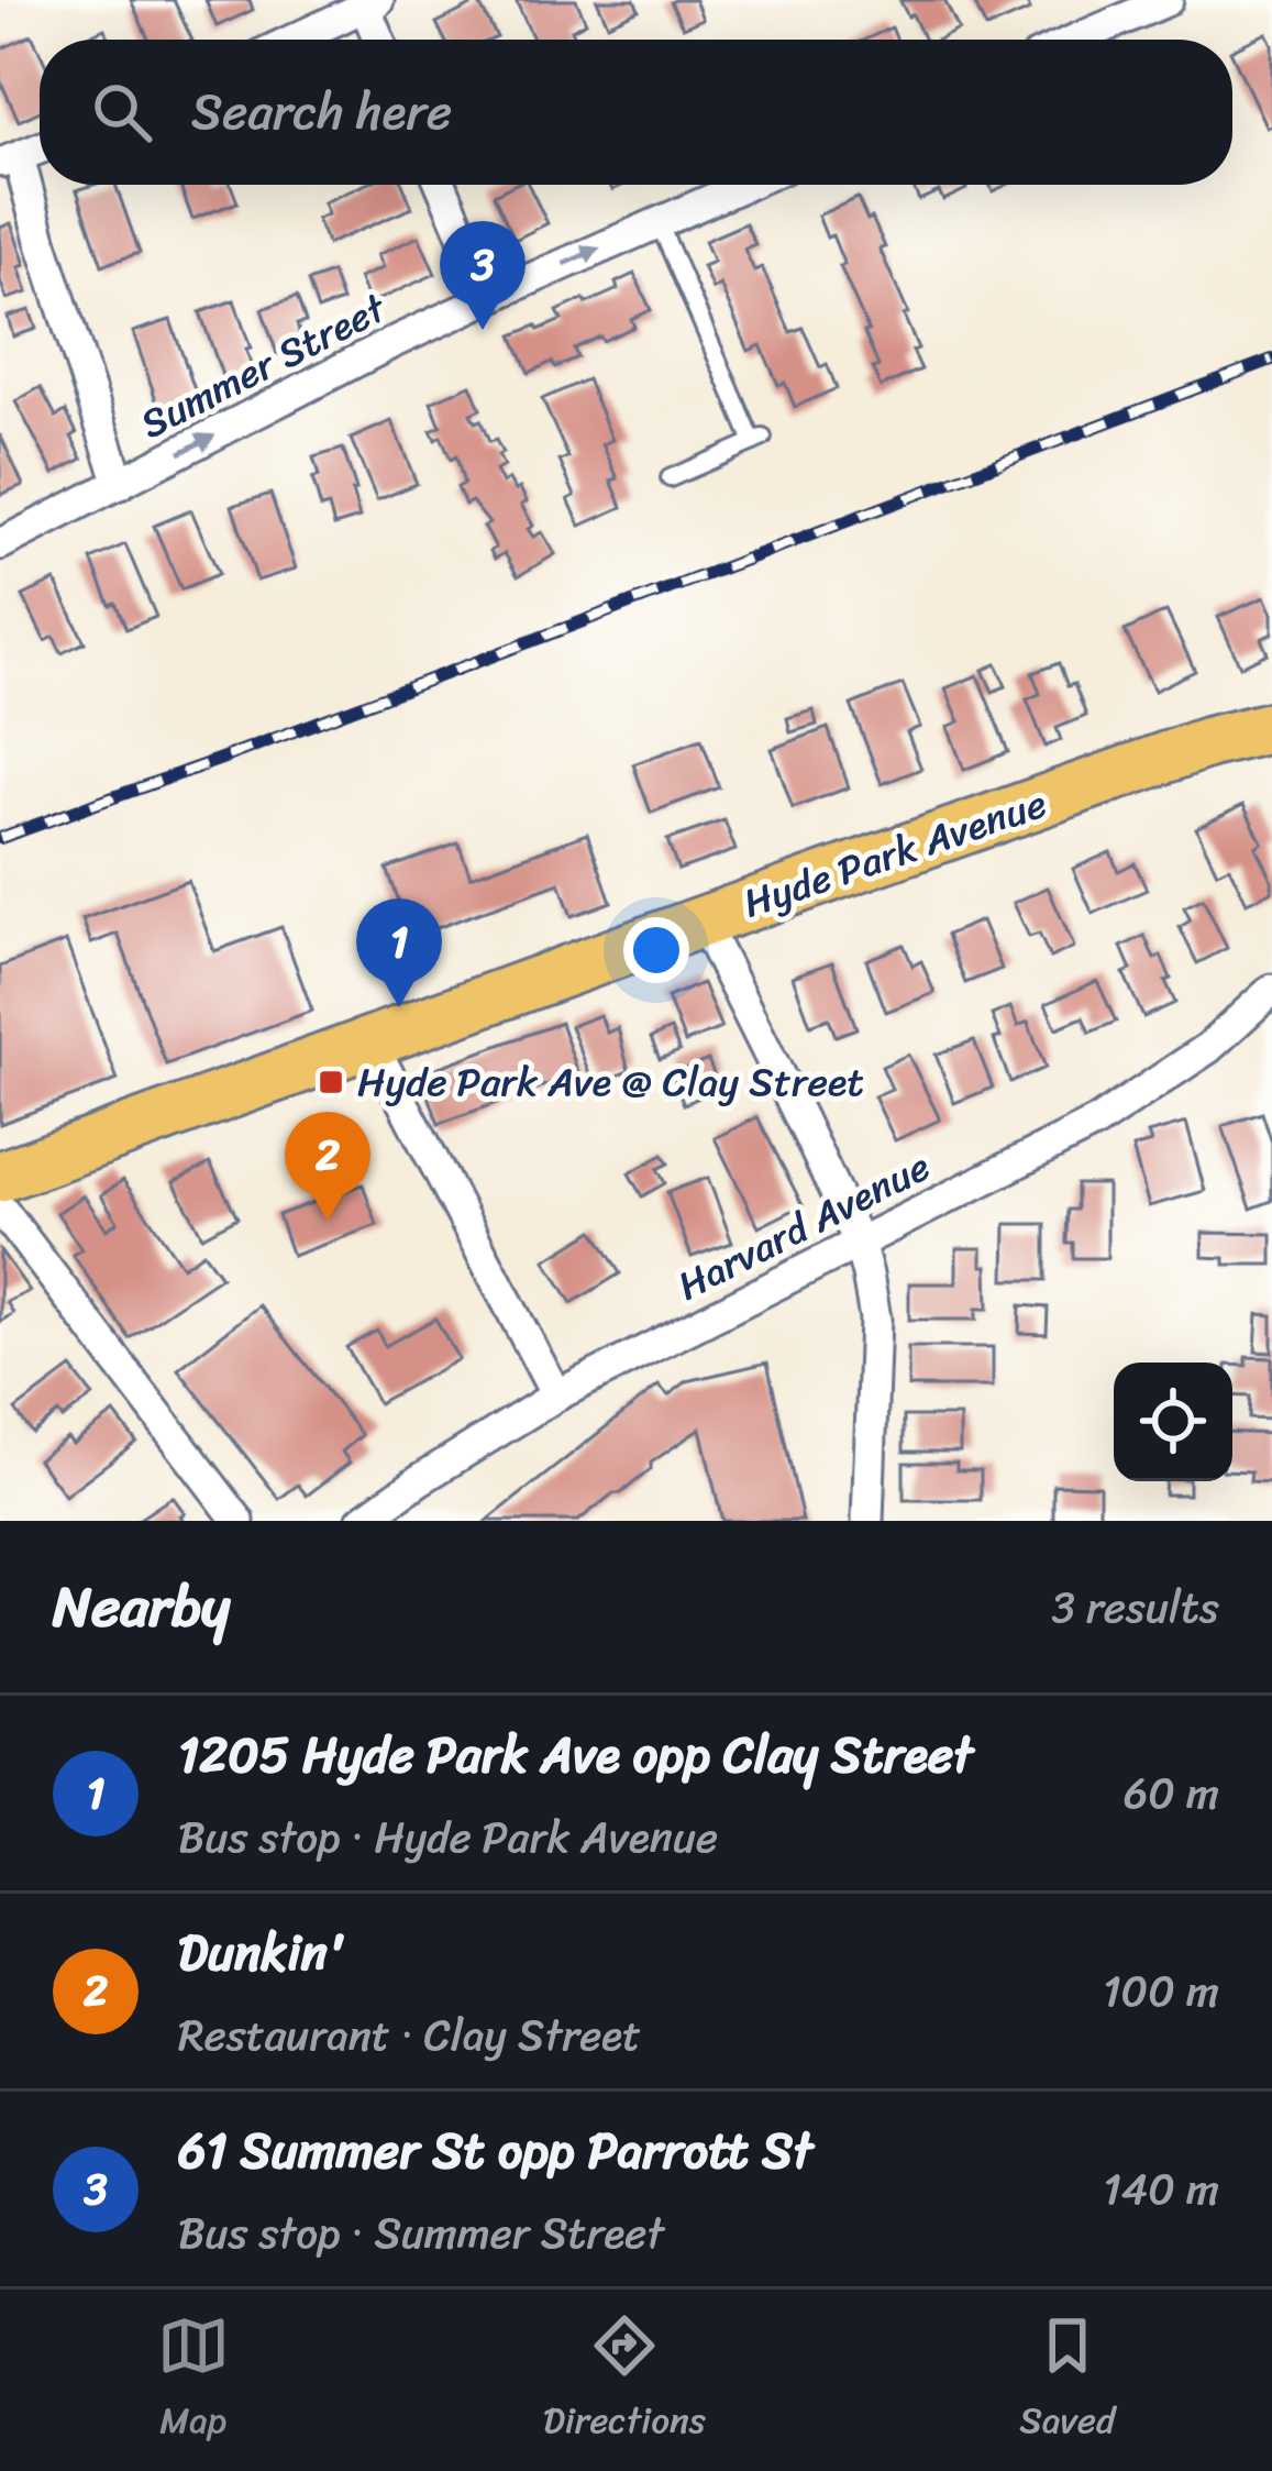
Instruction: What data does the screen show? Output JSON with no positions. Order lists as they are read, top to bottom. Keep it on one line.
{"streets":{"main road":["Hyde Park Avenue"],"street":["Summer Street","Harvard Avenue"]},"one_way":["Summer Street"],"places":{"transit":["Hyde Park Ave @ Clay Street"]},"page":{"search":"Search here","pins":["3","1","2"],"heading":["Nearby","3 results"],"list":[{"mark":"1","name":"1205 Hyde Park Ave opp Clay Street","note":"Bus stop · Hyde Park Avenue","value":"60 m"},{"mark":"2","name":"Dunkin'","note":"Restaurant · Clay Street","value":"100 m"},{"mark":"3","name":"61 Summer St opp Parrott St","note":"Bus stop · Summer Street","value":"140 m"}],"nav":["Map","Directions","Saved"]}}
